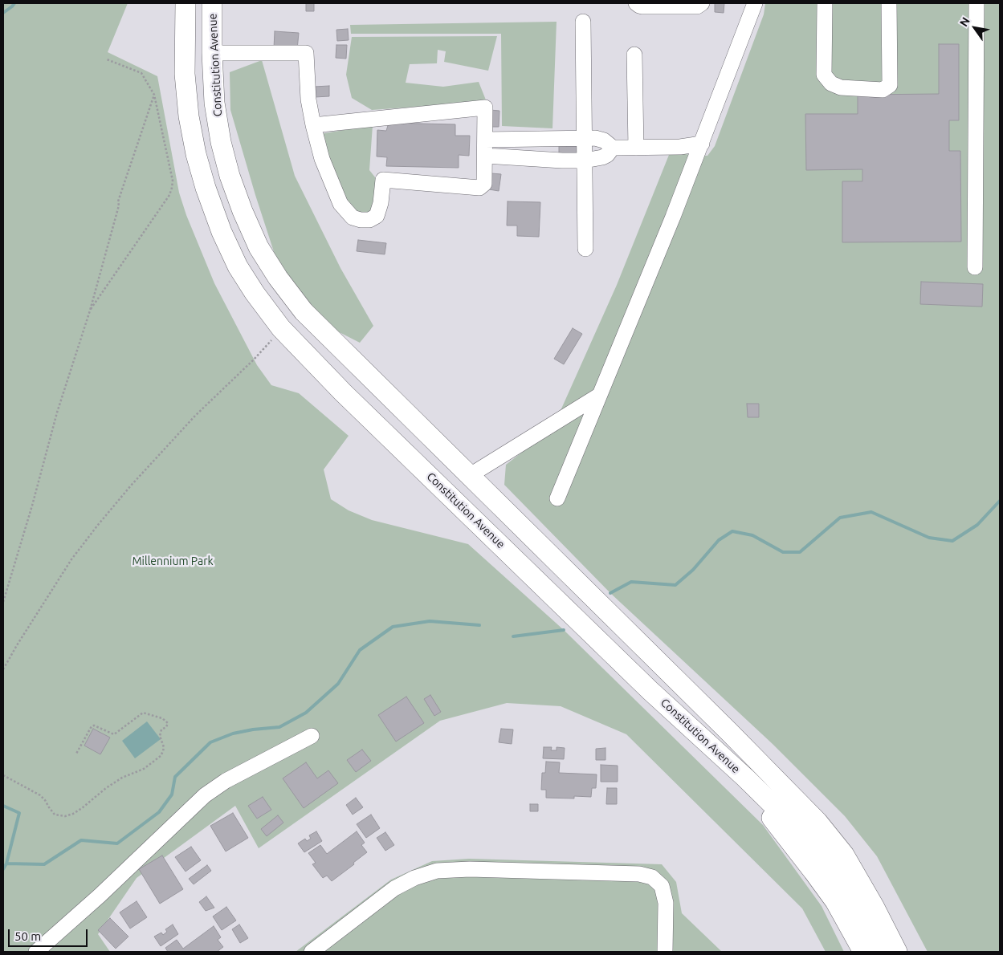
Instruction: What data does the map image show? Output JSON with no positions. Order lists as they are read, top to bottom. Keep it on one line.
{"streets":{"main road":["Constitution Avenue"]},"parks":["Millennium Park"],"scale_bar":"50 m","north":"top left"}
